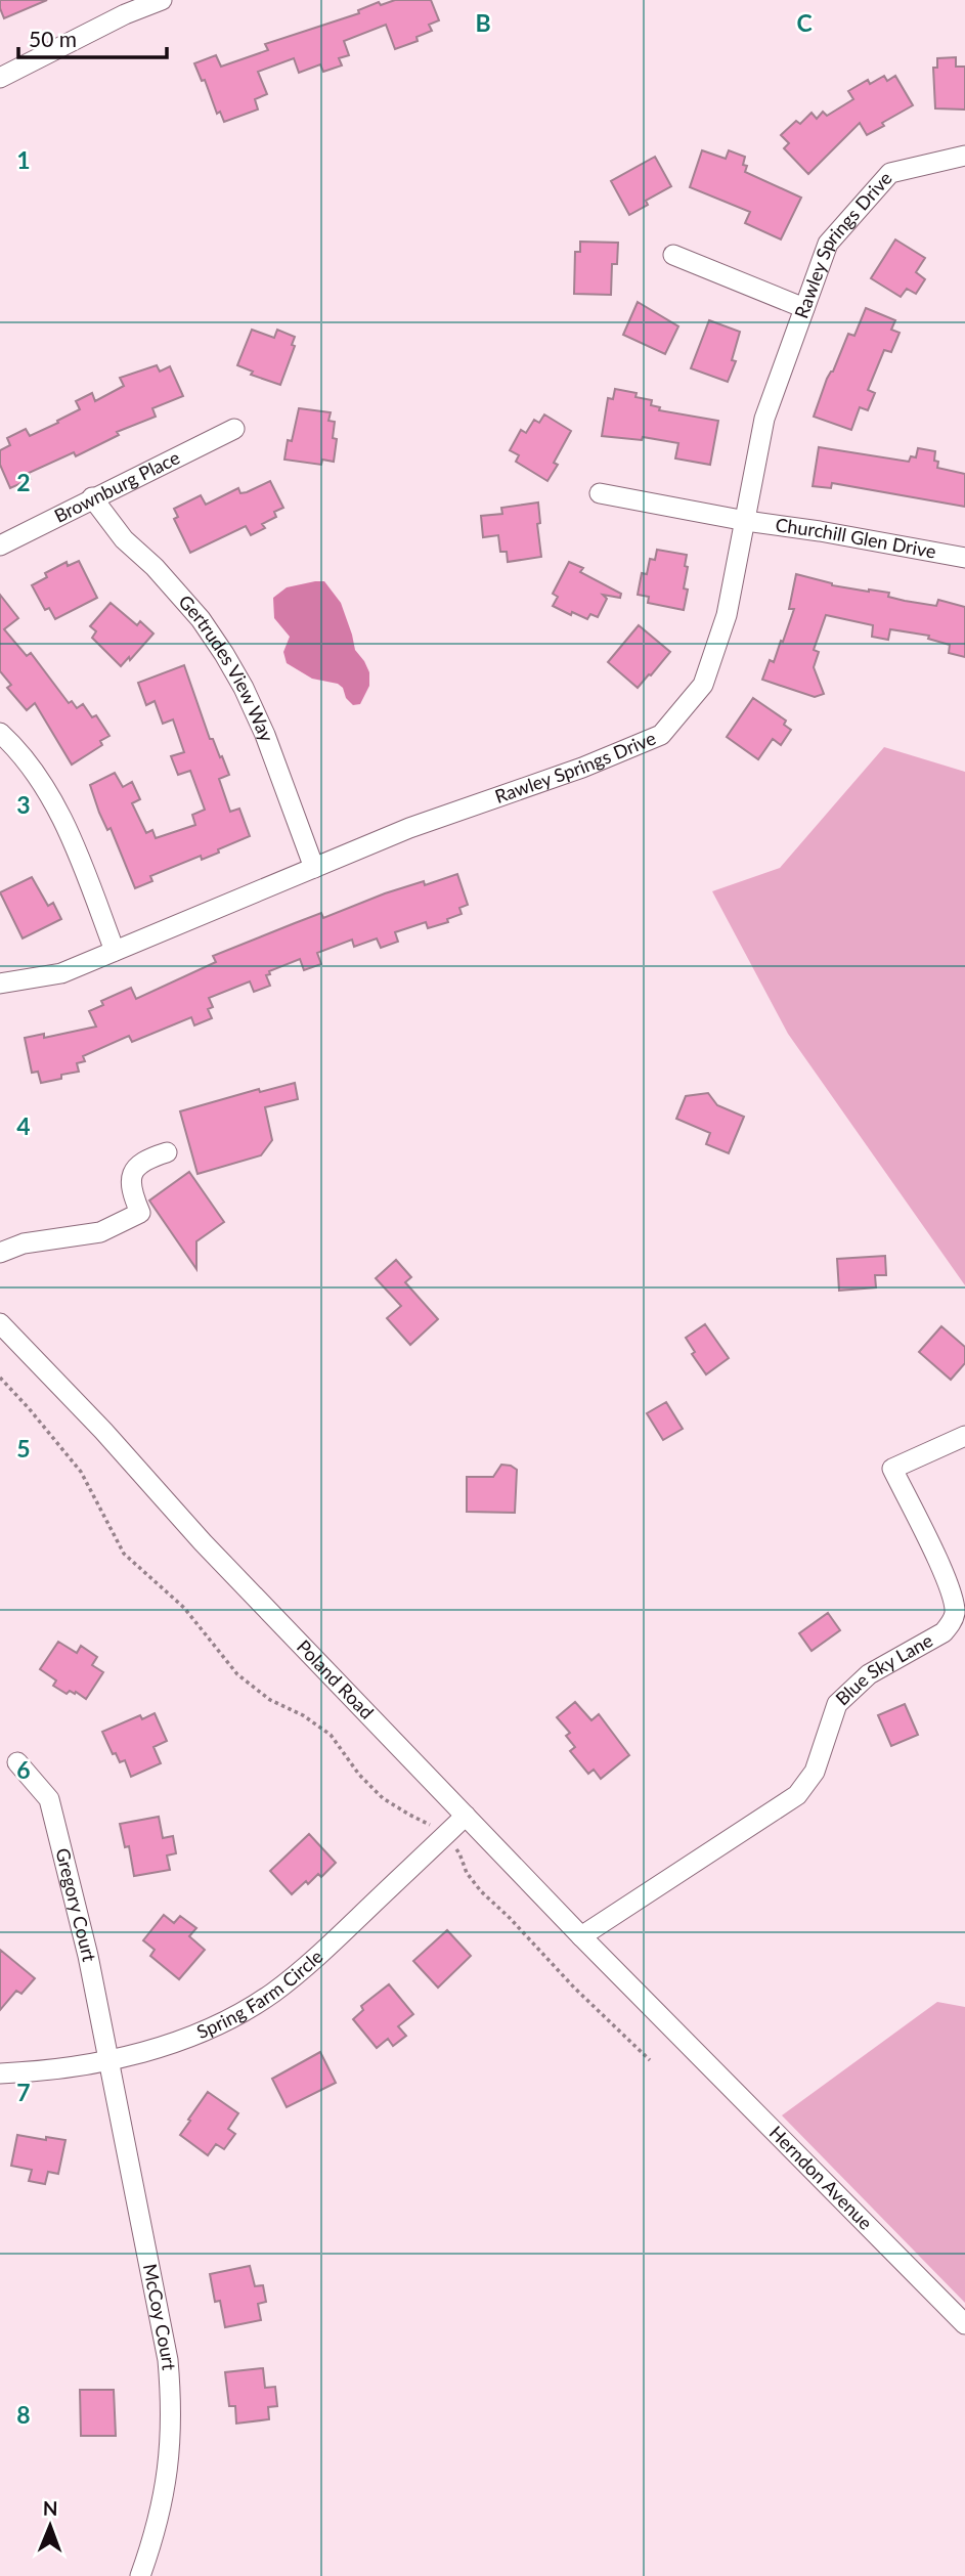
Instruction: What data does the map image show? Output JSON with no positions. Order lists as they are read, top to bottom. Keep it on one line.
{"streets":{"street":["Rawley Springs Drive","Brownburg Place","Churchill Glen Drive","Gertrudes View Way","Blue Sky Lane","Poland Road","Gregory Court","Spring Farm Circle","Herndon Avenue","McCoy Court"]},"crossings":[["Rawley Springs Drive","Churchill Glen Drive"],["Rawley Springs Drive","Gertrudes View Way"],["Brownburg Place","Gertrudes View Way"],["Blue Sky Lane","Poland Road"],["Poland Road","Spring Farm Circle"],["Poland Road","Herndon Avenue"],["Gregory Court","Spring Farm Circle"],["Gregory Court","McCoy Court"],["Spring Farm Circle","McCoy Court"]],"scale_bar":"50 m","north":"top","grid":{"columns":["B","C"],"rows":["1","2","3","4","5","6","7","8"]}}
